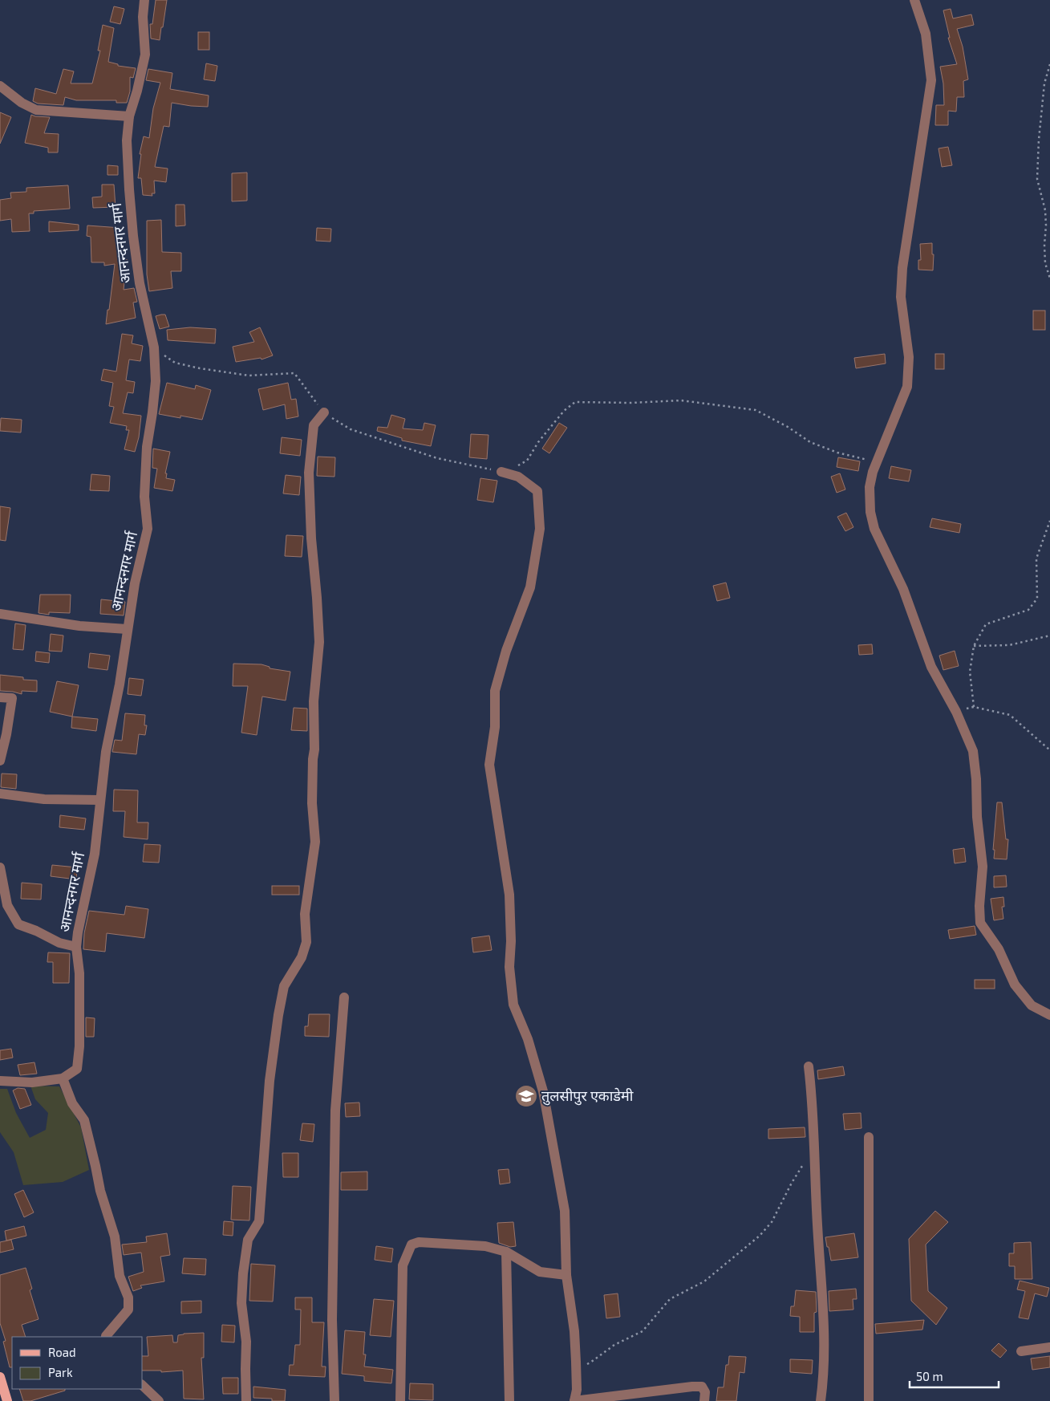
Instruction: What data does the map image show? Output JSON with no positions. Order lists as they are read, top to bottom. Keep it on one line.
{"streets":{"street":["आनन्दनगर मार्ग"]},"places":{"school or university":["तुलसीपुर एकाडेमी"]},"legend":["Road","Park"],"scale_bar":"50 m"}
